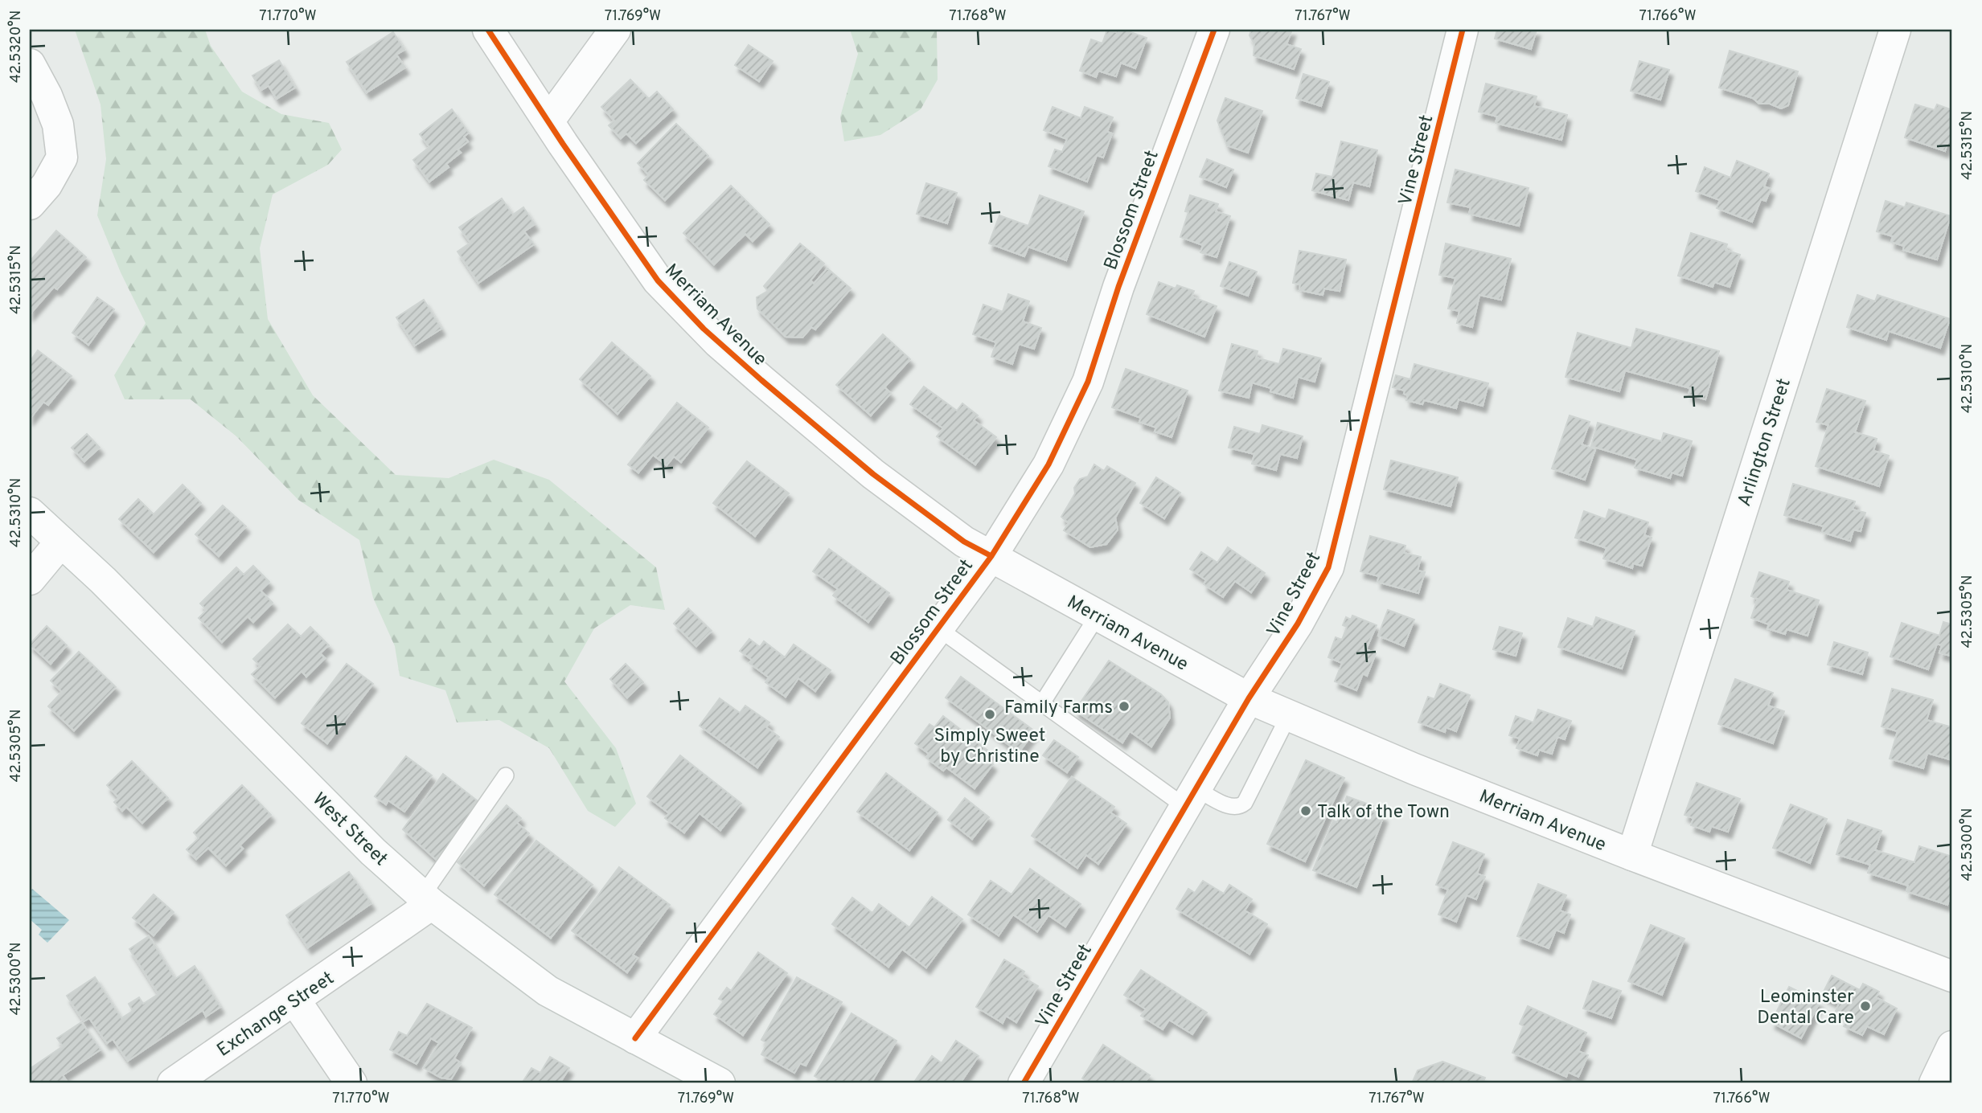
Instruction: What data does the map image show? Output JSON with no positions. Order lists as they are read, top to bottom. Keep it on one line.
{"streets":{"street":["Vine Street","Blossom Street","Merriam Avenue","Arlington Street","West Street","Exchange Street"]},"crossings":[["Vine Street","Merriam Avenue"],["Blossom Street","Merriam Avenue"],["Blossom Street","West Street"],["Merriam Avenue","Arlington Street"],["West Street","Exchange Street"]],"places":["Family Farms","Simply Sweet by Christine","Talk of the Town","Leominster Dental Care"],"coordinates":["71.770°W","71.769°W","71.768°W","71.767°W","71.766°W","42.5320°N","42.5315°N","42.5310°N","42.5305°N","42.5300°N"]}
